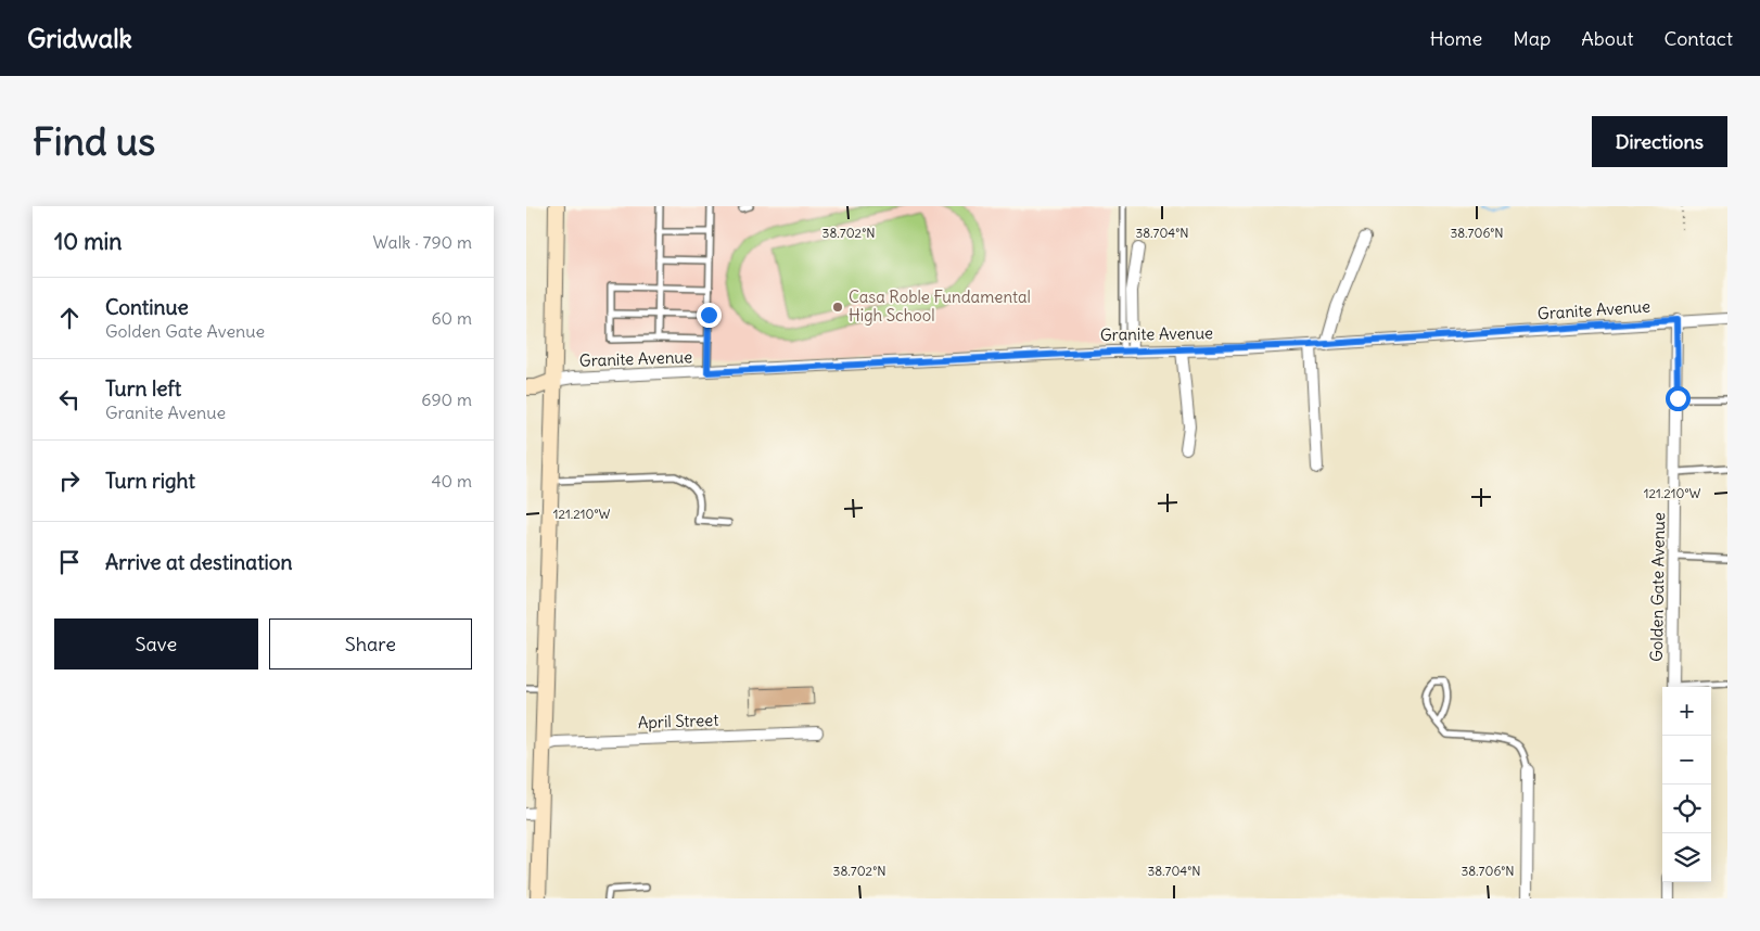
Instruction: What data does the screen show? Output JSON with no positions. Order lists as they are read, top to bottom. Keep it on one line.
{"streets":{"street":["Granite Avenue","Golden Gate Avenue","April Street"]},"crossings":[["Granite Avenue","Golden Gate Avenue"]],"places":["Casa Roble Fundamental High School"],"page":{"header":"Gridwalk","nav":["Home","Map","About","Contact"],"buttons":["Directions",["Save","Share"]],"title":"Find us","heading":["10 min","Walk · 790 m"],"list":[["Continue","Golden Gate Avenue","60 m"],["Turn left","Granite Avenue","690 m"],["Turn right","40 m"],"Arrive at destination"],"map_buttons":["+","−"]},"coordinates":["38.702°N","38.704°N","38.706°N","121.210°W"]}
